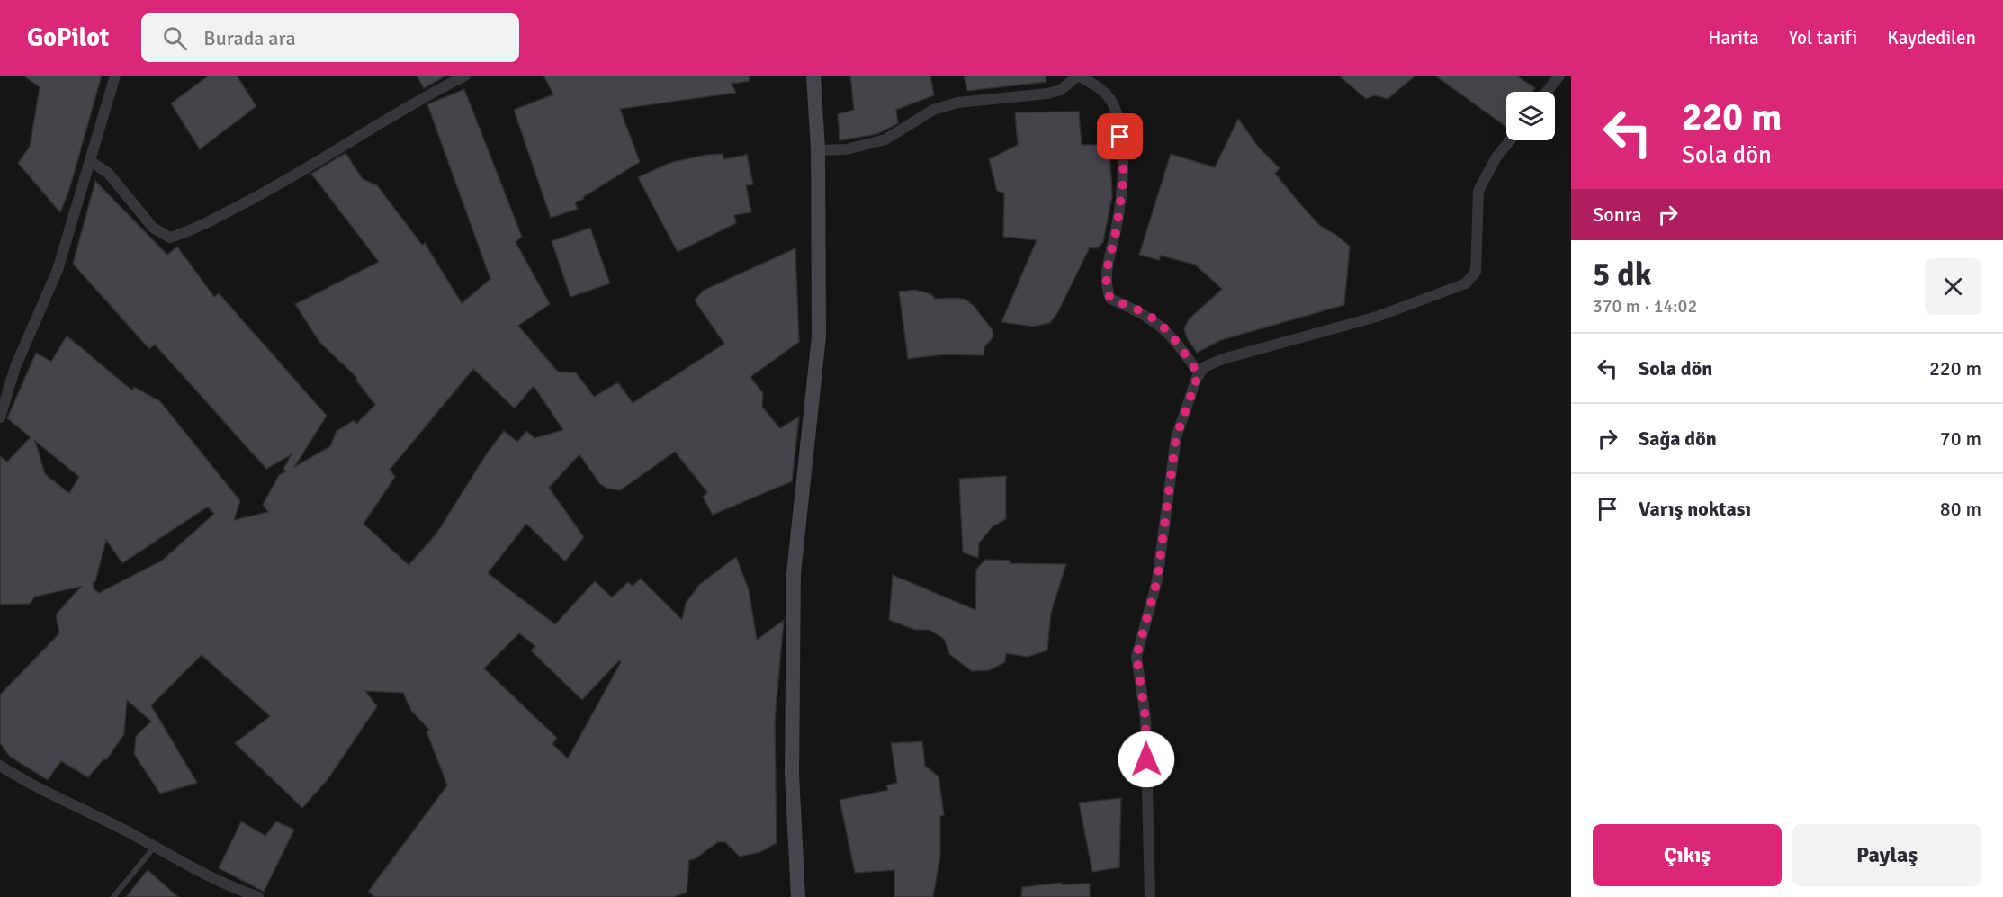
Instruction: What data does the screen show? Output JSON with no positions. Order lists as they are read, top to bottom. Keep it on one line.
{"page":{"header":"GoPilot","search":"Burada ara","nav":["Harita","Yol tarifi","Kaydedilen"],"turn":["220 m","Sola dön"],"then":"Sonra","heading":["5 dk","370 m · 14:02"],"list":[{"name":"Sola dön","value":"220 m"},{"name":"Sağa dön","value":"70 m"},{"name":"Varış noktası","value":"80 m"}],"buttons":["Çıkış","Paylaş"]}}
